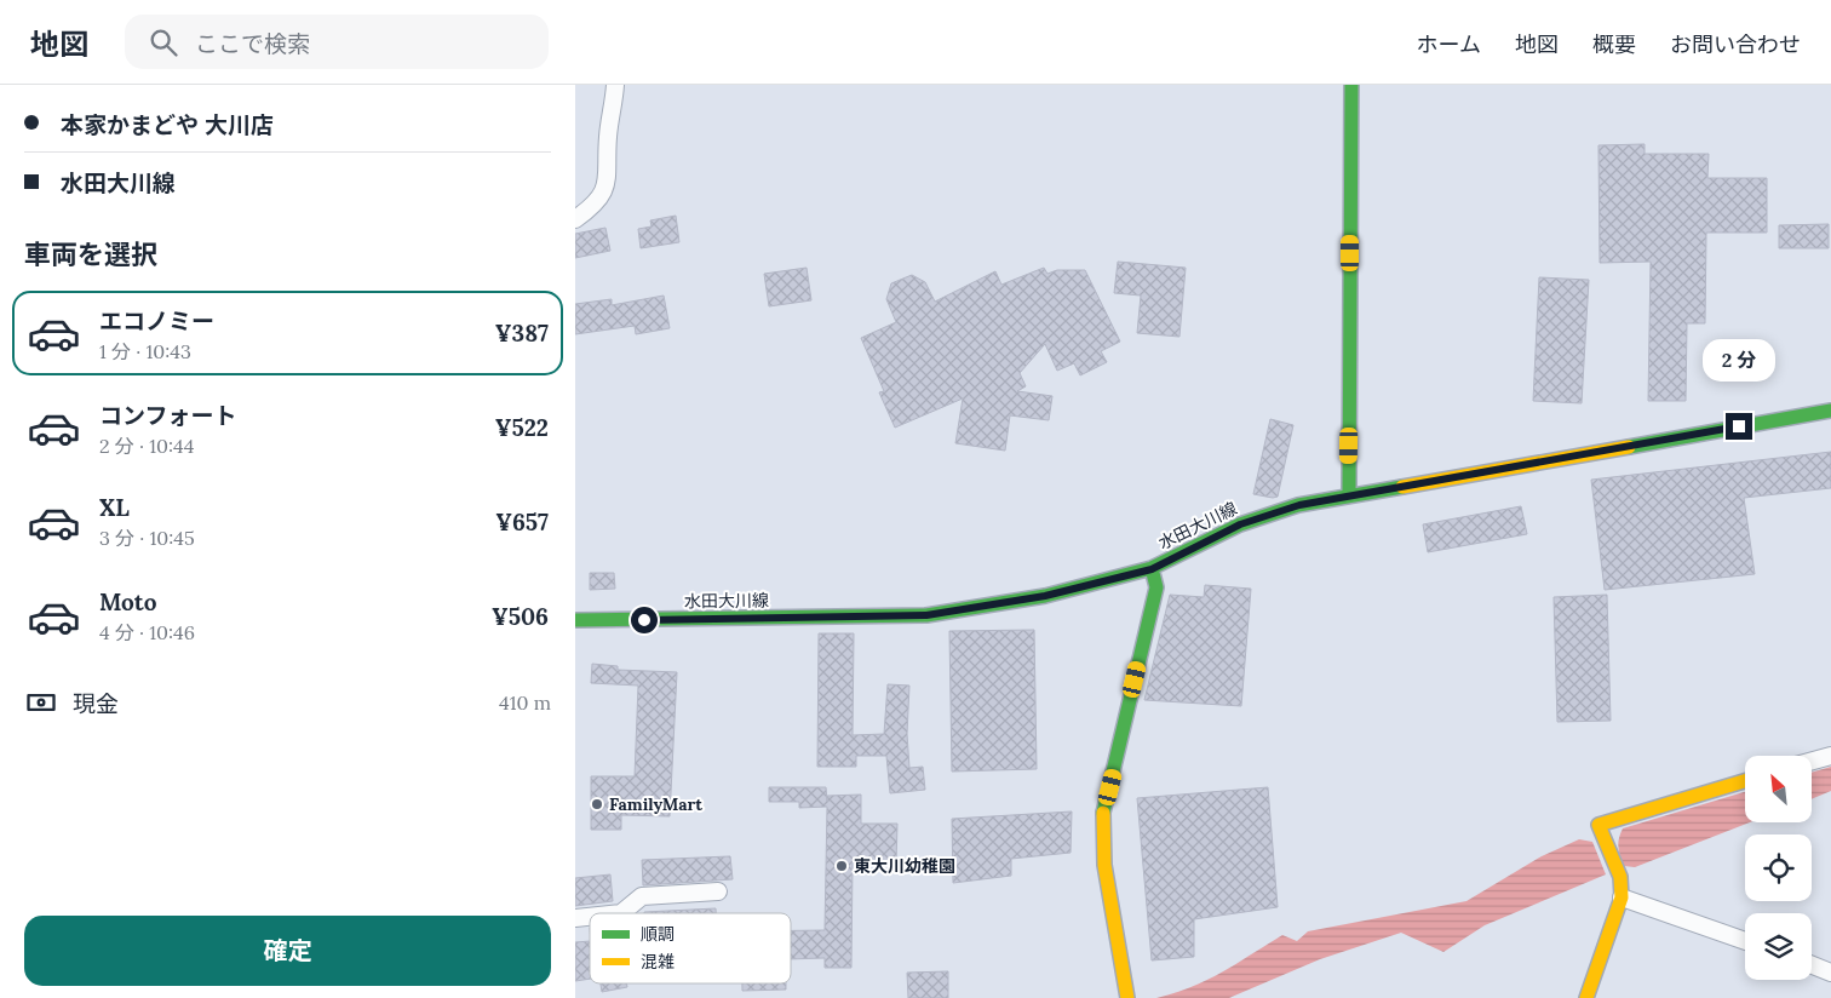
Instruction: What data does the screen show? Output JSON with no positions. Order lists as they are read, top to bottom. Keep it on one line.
{"streets":{"main road":["水田大川線"]},"places":["FamilyMart","東大川幼稚園"],"legend":["順調","混雑"],"north":"top left","page":{"header":"地図","search":"ここで検索","nav":["ホーム","地図","概要","お問い合わせ"],"banner":["本家かまどや 大川店","水田大川線"],"heading":"車両を選択","list":[{"name":"エコノミー","note":"1 分 · 10:43","value":"¥387"},{"name":"コンフォート","note":"2 分 · 10:44","value":"¥522"},{"name":"XL","note":"3 分 · 10:45","value":"¥657"},{"name":"Moto","note":"4 分 · 10:46","value":"¥506"}],"bubble":"2 分","pay":["現金","410 m"],"buttons":"確定"}}
